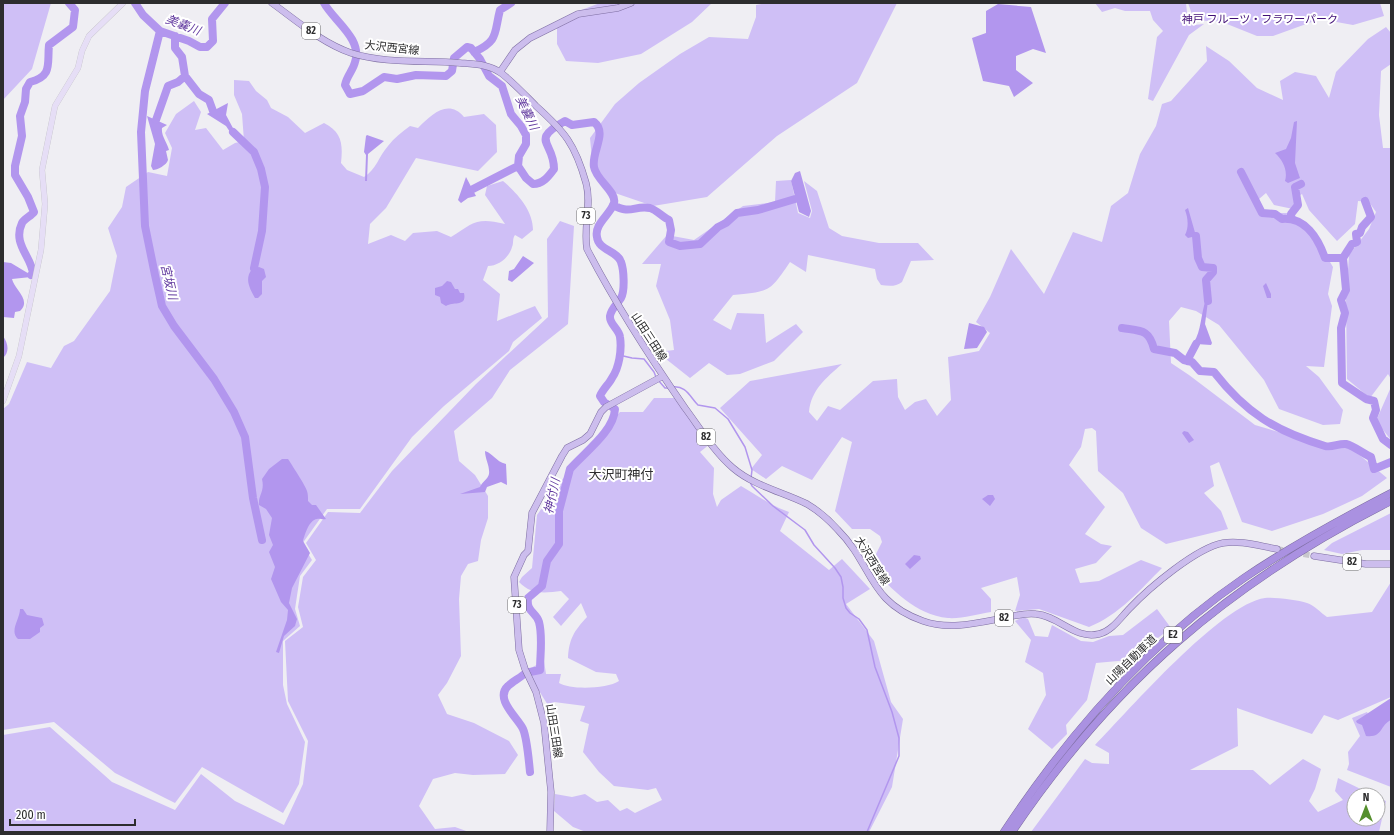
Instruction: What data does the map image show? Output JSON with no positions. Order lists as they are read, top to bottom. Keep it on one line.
{"streets":{"highway":["E2","山陽自動車道"],"main road":["82","大沢西宮線","73","山田三田線"]},"crossings":[["大沢西宮線","山田三田線"]],"districts":["大沢町神付"],"water":["美嚢川","宮坂川","神付川"],"parks":["神戸 フルーツ・フラワーパーク"],"scale_bar":"200 m","north":"top"}
